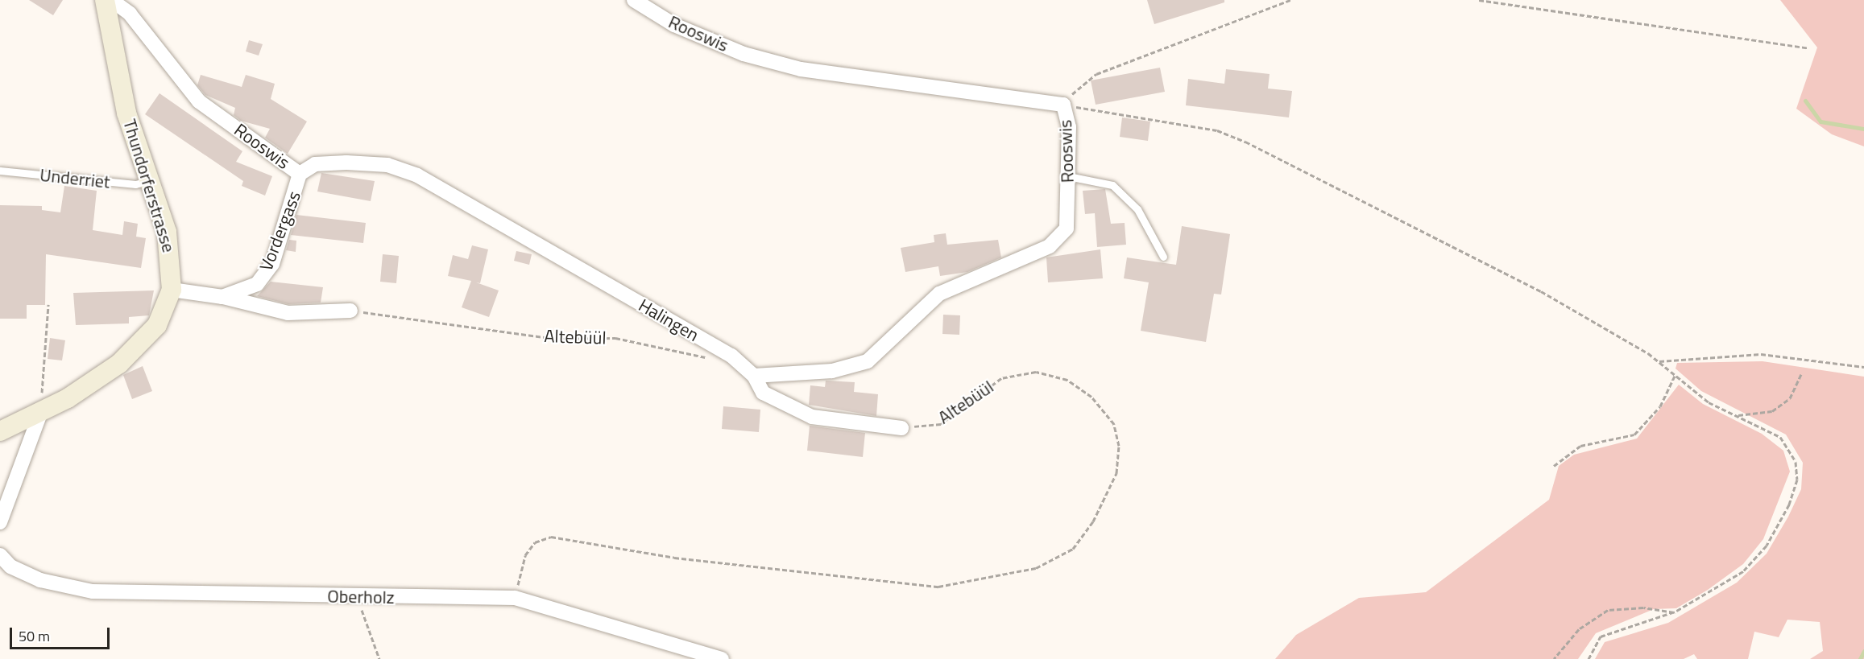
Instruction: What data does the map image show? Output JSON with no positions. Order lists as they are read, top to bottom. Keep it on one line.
{"streets":{"street":["Rooswis","Thundorferstrasse","Vordergass","Halingen","Oberholz"],"lane":["Underriet"],"path":["Altebüül"]},"crossings":[["Rooswis","Vordergass"],["Rooswis","Halingen"],["Underriet","Thundorferstrasse"],["Thundorferstrasse","Vordergass"],["Altebüül","Oberholz"]],"scale_bar":"50 m"}
